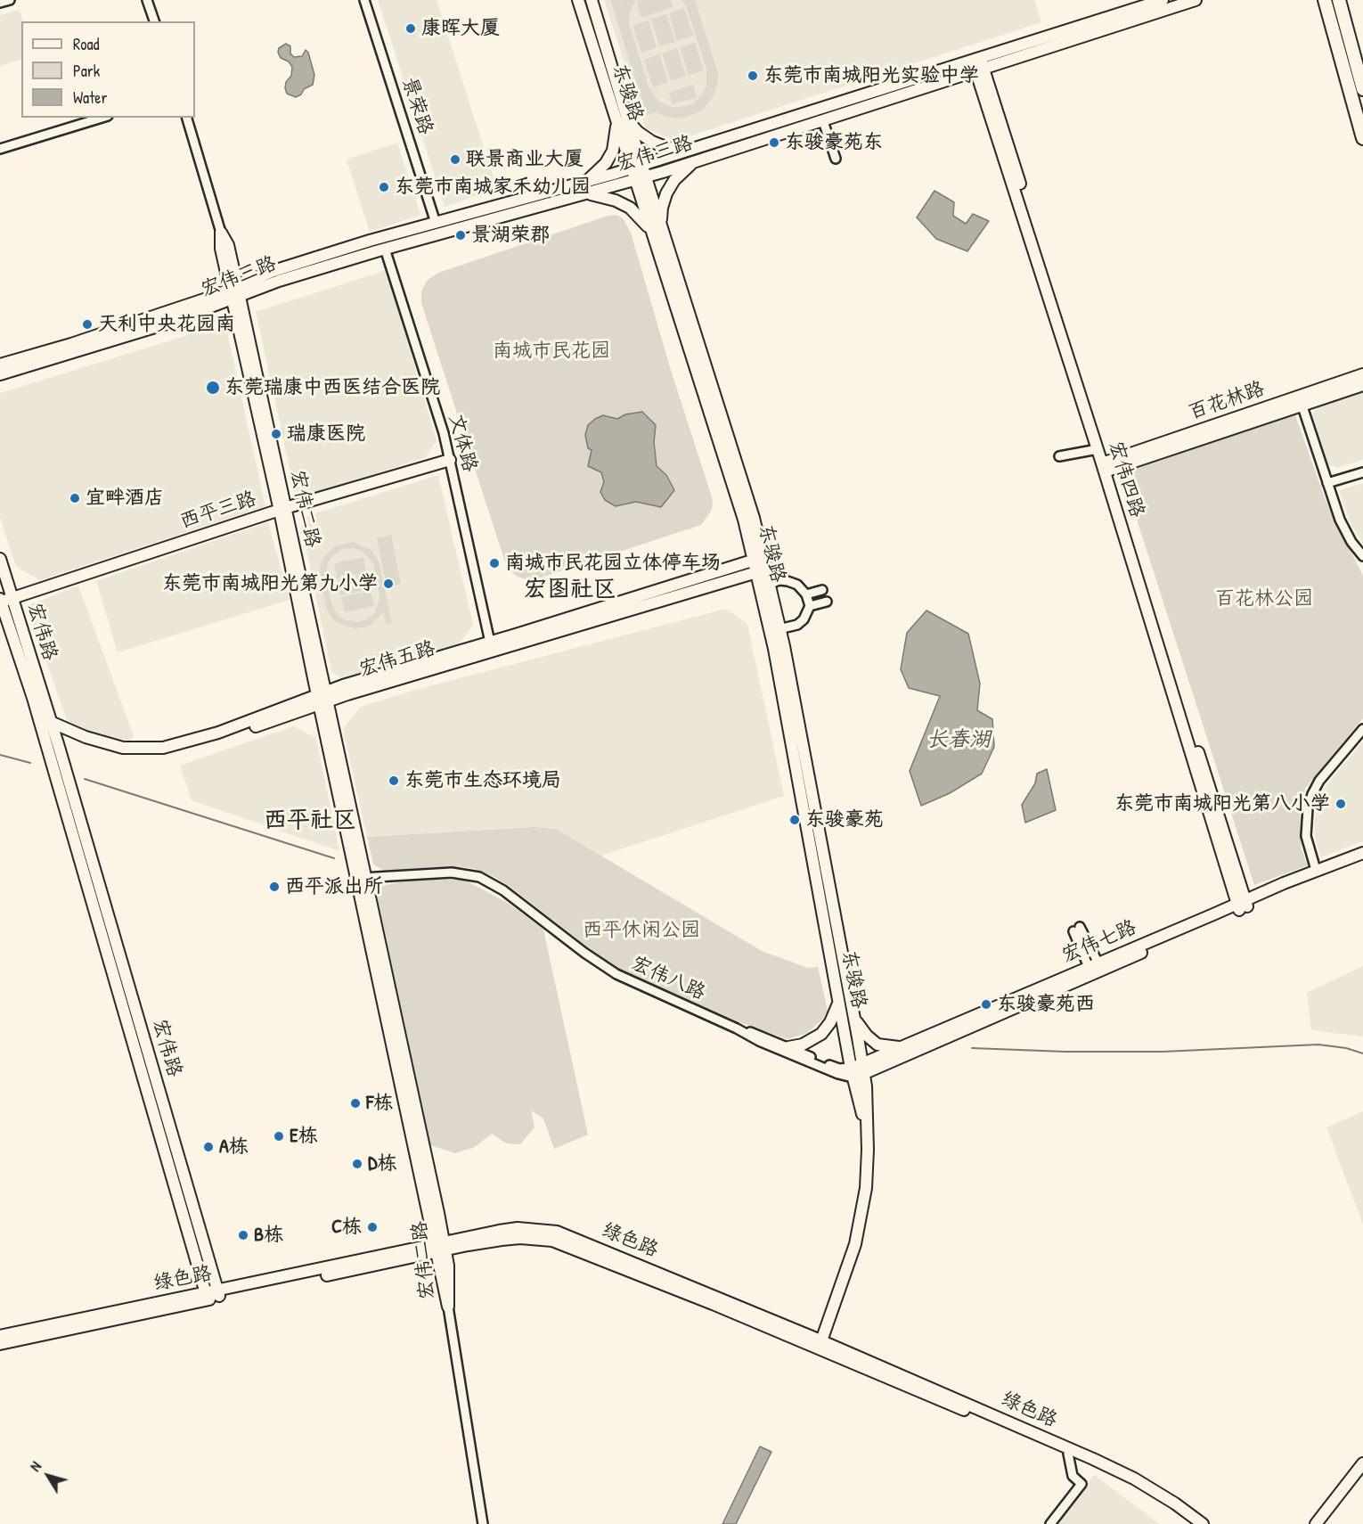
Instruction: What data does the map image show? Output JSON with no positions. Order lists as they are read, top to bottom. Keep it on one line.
{"streets":{"street":["东骏路","景荣路","宏伟三路","百花林路","文体路","宏伟四路","宏伟二路","西平三路","宏伟路","宏伟五路","宏伟七路","宏伟八路","绿色路"]},"crossings":[["东骏路","宏伟三路"],["东骏路","宏伟五路"],["东骏路","宏伟七路"],["东骏路","宏伟八路"],["东骏路","绿色路"],["景荣路","宏伟三路"],["宏伟三路","文体路"],["宏伟三路","宏伟四路"],["宏伟三路","宏伟二路"],["百花林路","宏伟四路"],["文体路","西平三路"],["文体路","宏伟五路"],["宏伟四路","宏伟七路"],["宏伟二路","西平三路"],["宏伟二路","宏伟五路"],["宏伟二路","宏伟八路"],["宏伟二路","绿色路"],["西平三路","宏伟路"],["宏伟路","宏伟五路"],["宏伟路","绿色路"],["宏伟七路","宏伟八路"]],"districts":["宏图社区","西平社区"],"water":["长春湖"],"parks":["南城市民花园","百花林公园","西平休闲公园"],"places":["康晖大厦","东莞市南城阳光实验中学","东骏豪苑东","联景商业大厦","东莞市南城家禾幼儿园","景湖荣郡","天利中央花园南","东莞瑞康中西医结合医院","瑞康医院","宜畔酒店","南城市民花园立体停车场","东莞市南城阳光第九小学","东莞市生态环境局","东莞市南城阳光第八小学","东骏豪苑","西平派出所","东骏豪苑西","F栋","E栋","A栋","D栋","C栋","B栋"],"legend":["Road","Park","Water"],"north":"top left"}
